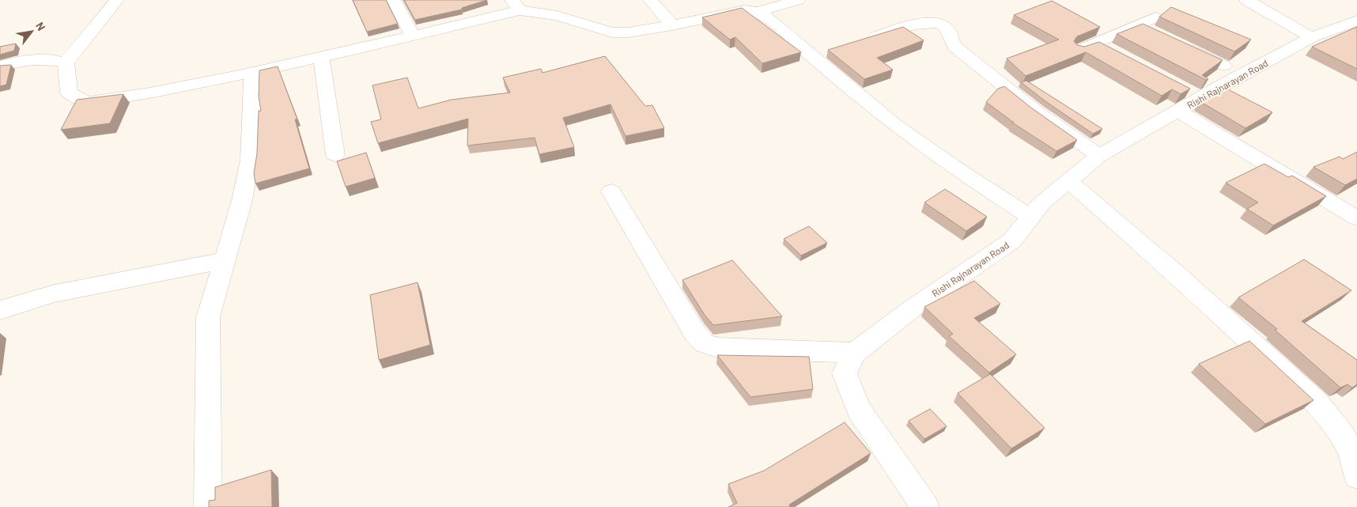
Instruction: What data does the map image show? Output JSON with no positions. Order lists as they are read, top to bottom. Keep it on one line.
{"streets":{"street":["Rishi Rajnarayan Road"]},"north":"top right"}
